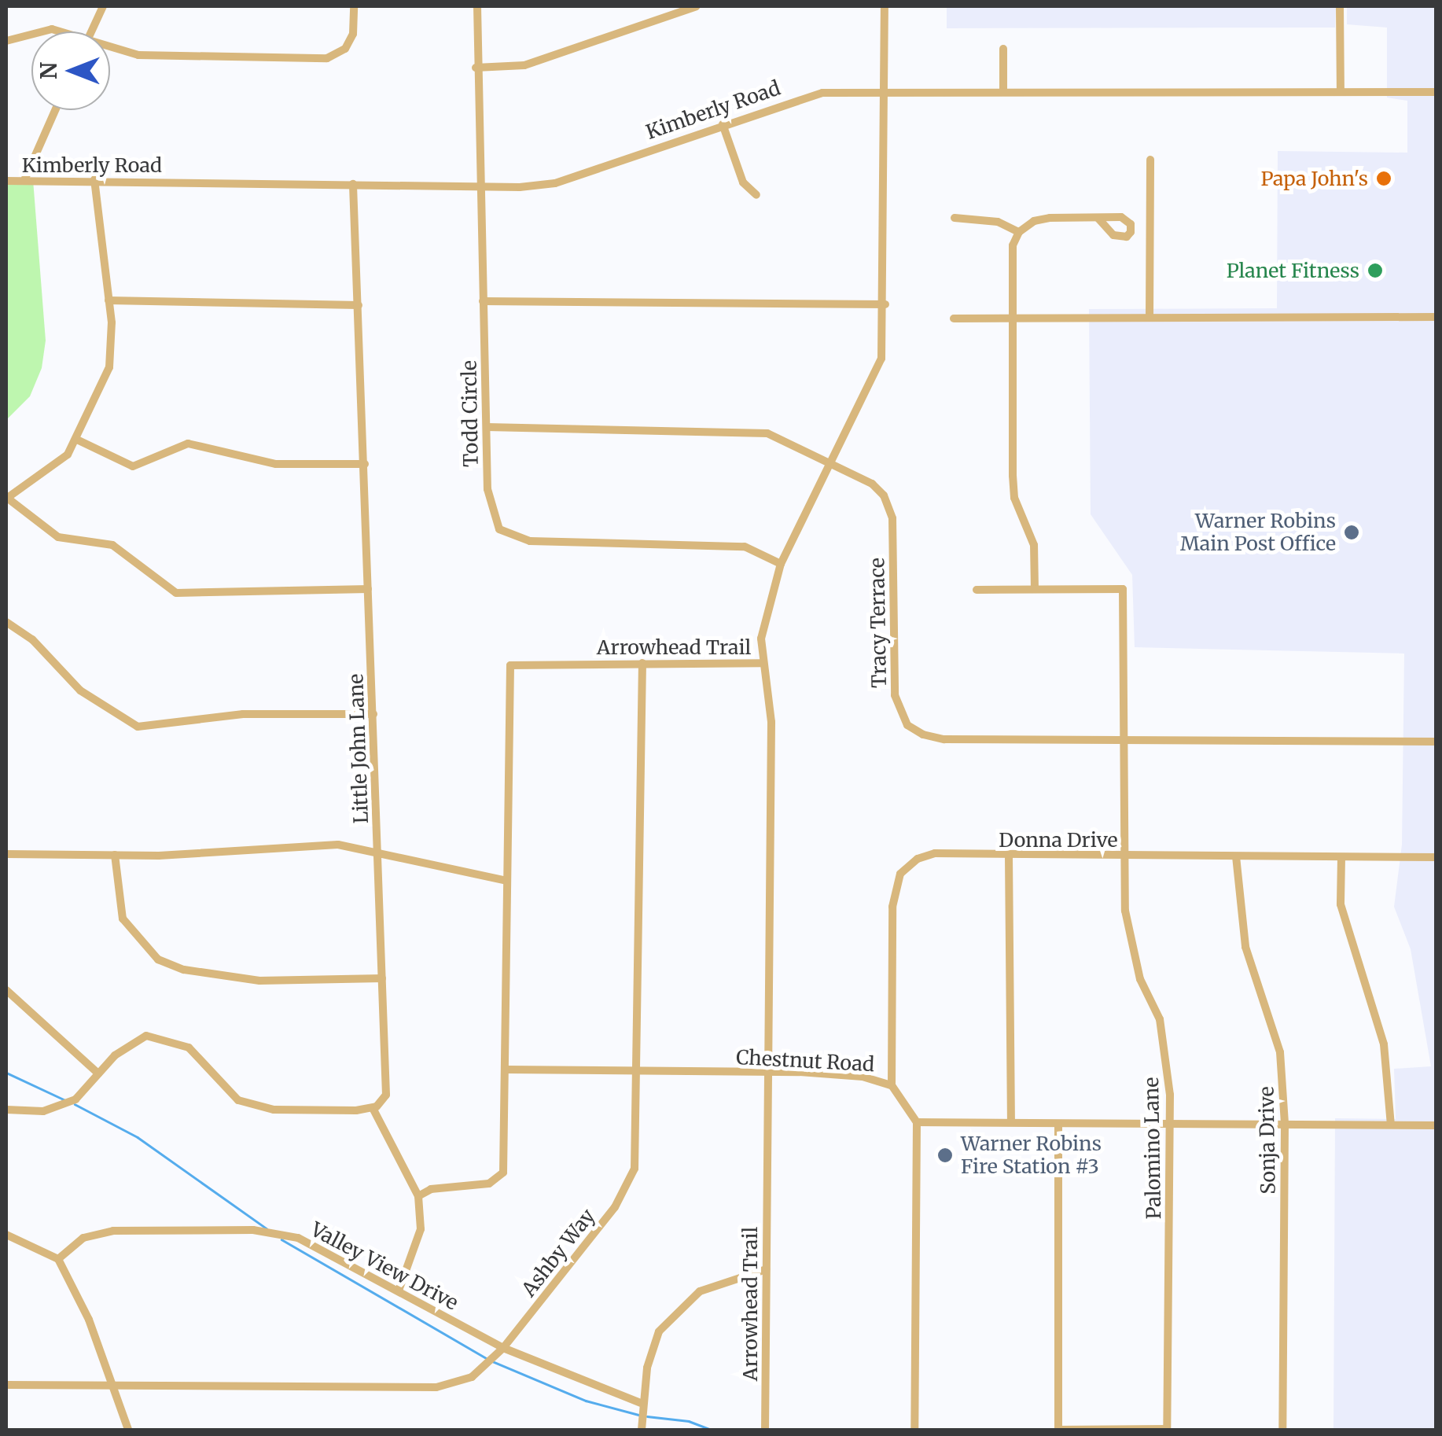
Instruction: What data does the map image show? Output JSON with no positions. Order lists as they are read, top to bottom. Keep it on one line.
{"streets":{"street":["Kimberly Road","Todd Circle","Tracy Terrace","Arrowhead Trail","Little John Lane","Donna Drive","Chestnut Road","Sonja Drive","Palomino Lane","Ashby Way","Valley View Drive"]},"crossings":[["Kimberly Road","Todd Circle"],["Kimberly Road","Little John Lane"],["Todd Circle","Tracy Terrace"],["Tracy Terrace","Palomino Lane"],["Arrowhead Trail","Chestnut Road"],["Arrowhead Trail","Ashby Way"],["Donna Drive","Chestnut Road"],["Donna Drive","Sonja Drive"],["Donna Drive","Palomino Lane"],["Chestnut Road","Ashby Way"],["Ashby Way","Valley View Drive"]],"places":["Papa John's","Planet Fitness","Warner Robins Main Post Office","Warner Robins Fire Station #3"],"north":"left"}
